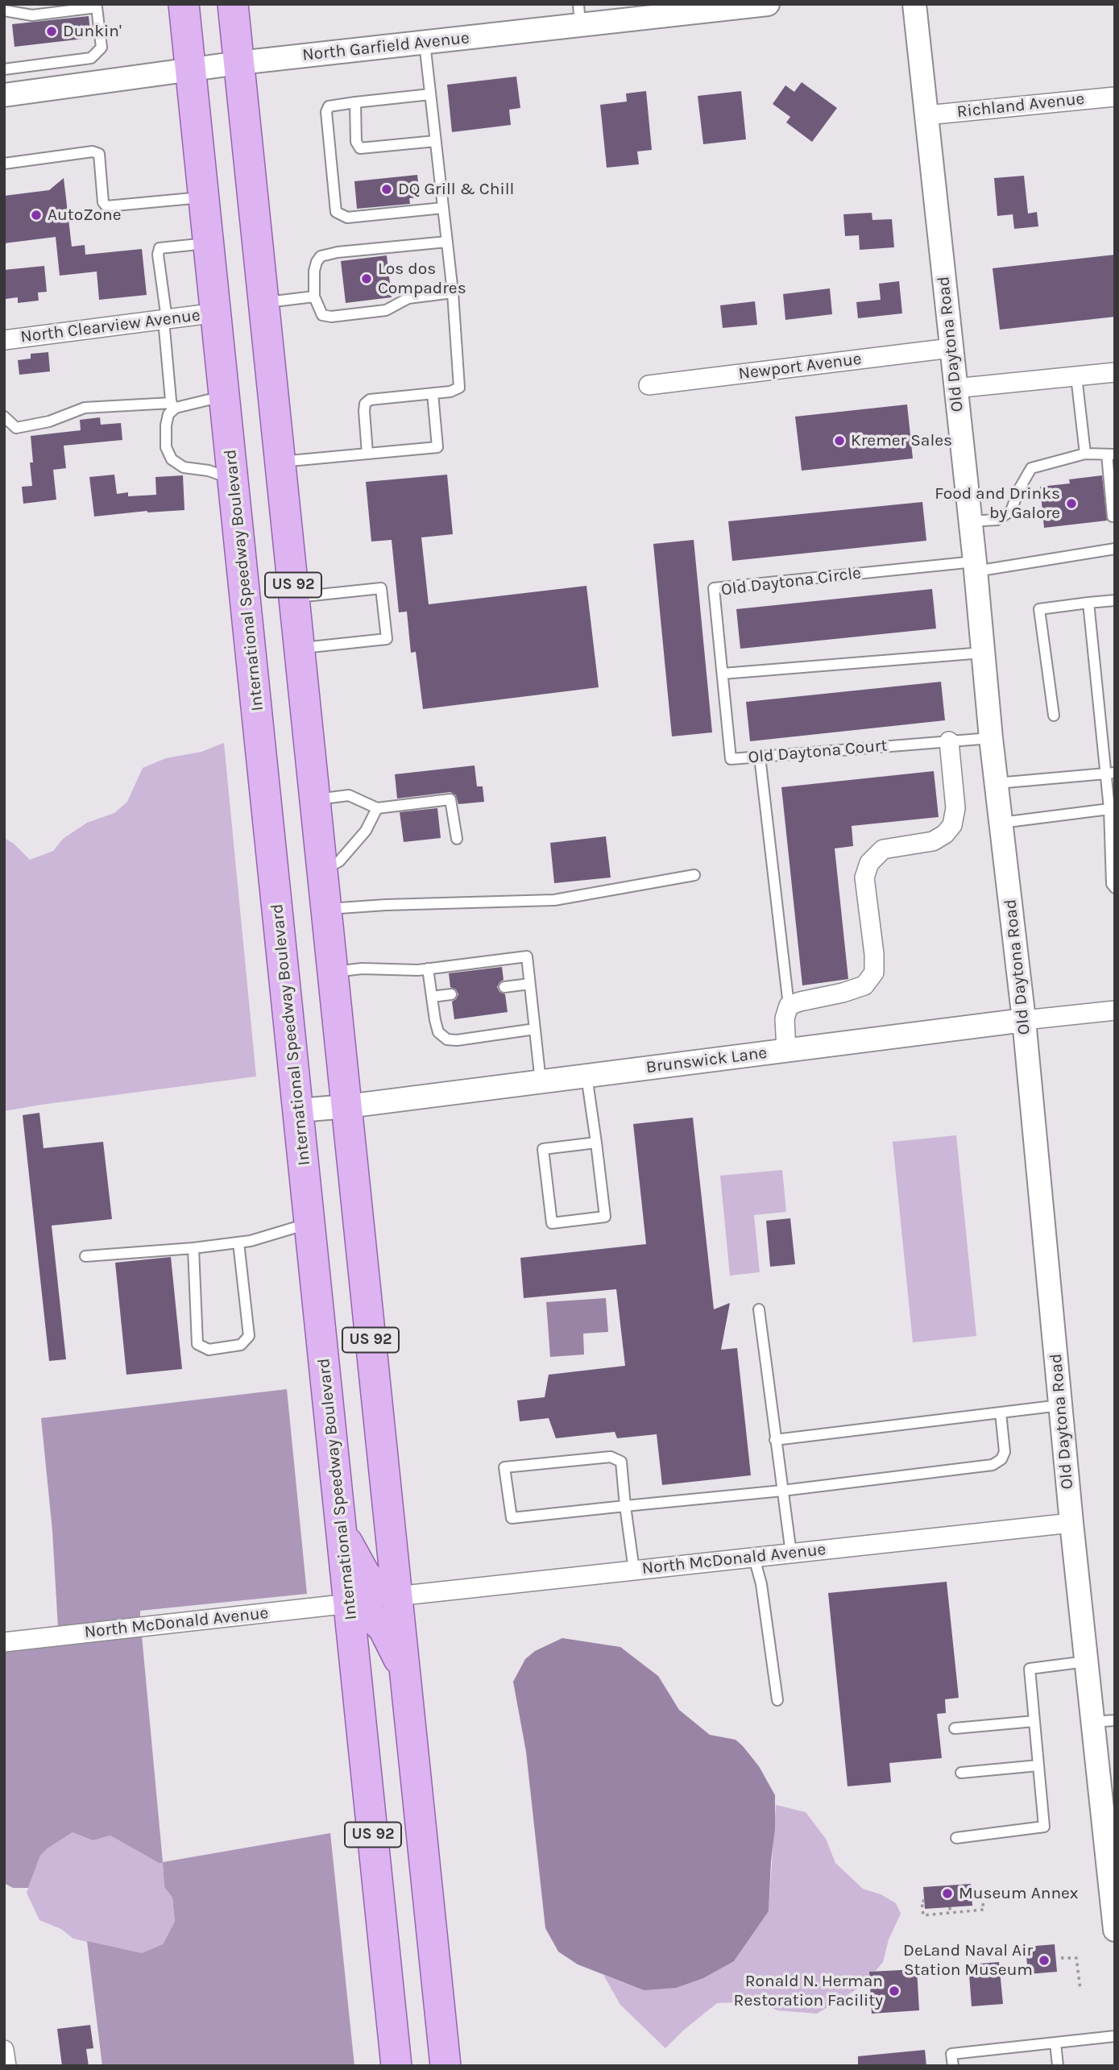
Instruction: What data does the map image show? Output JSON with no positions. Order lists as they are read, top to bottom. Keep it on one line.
{"streets":{"main road":["International Speedway Boulevard","US 92"],"street":["North Garfield Avenue","Richland Avenue","North Clearview Avenue","Old Daytona Road","Newport Avenue","Brunswick Lane","North McDonald Avenue"],"lane":["Old Daytona Circle","Old Daytona Court"]},"crossings":[["North Garfield Avenue","International Speedway Boulevard"],["North Garfield Avenue","US 92"],["Richland Avenue","Old Daytona Road"],["North Clearview Avenue","International Speedway Boulevard"],["Old Daytona Road","Newport Avenue"],["Old Daytona Road","Old Daytona Circle"],["Old Daytona Road","Old Daytona Court"],["Old Daytona Road","Brunswick Lane"],["Old Daytona Road","North McDonald Avenue"],["International Speedway Boulevard","Brunswick Lane"],["International Speedway Boulevard","North McDonald Avenue"],["Old Daytona Circle","Old Daytona Court"],["US 92","Brunswick Lane"],["US 92","North McDonald Avenue"]],"places":["Dunkin'","DQ Grill & Chill","AutoZone","Los dos Compadres","Kremer Sales","Food and Drinks by Galore","Museum Annex","DeLand Naval Air Station Museum","Ronald N. Herman Restoration Facility"]}
